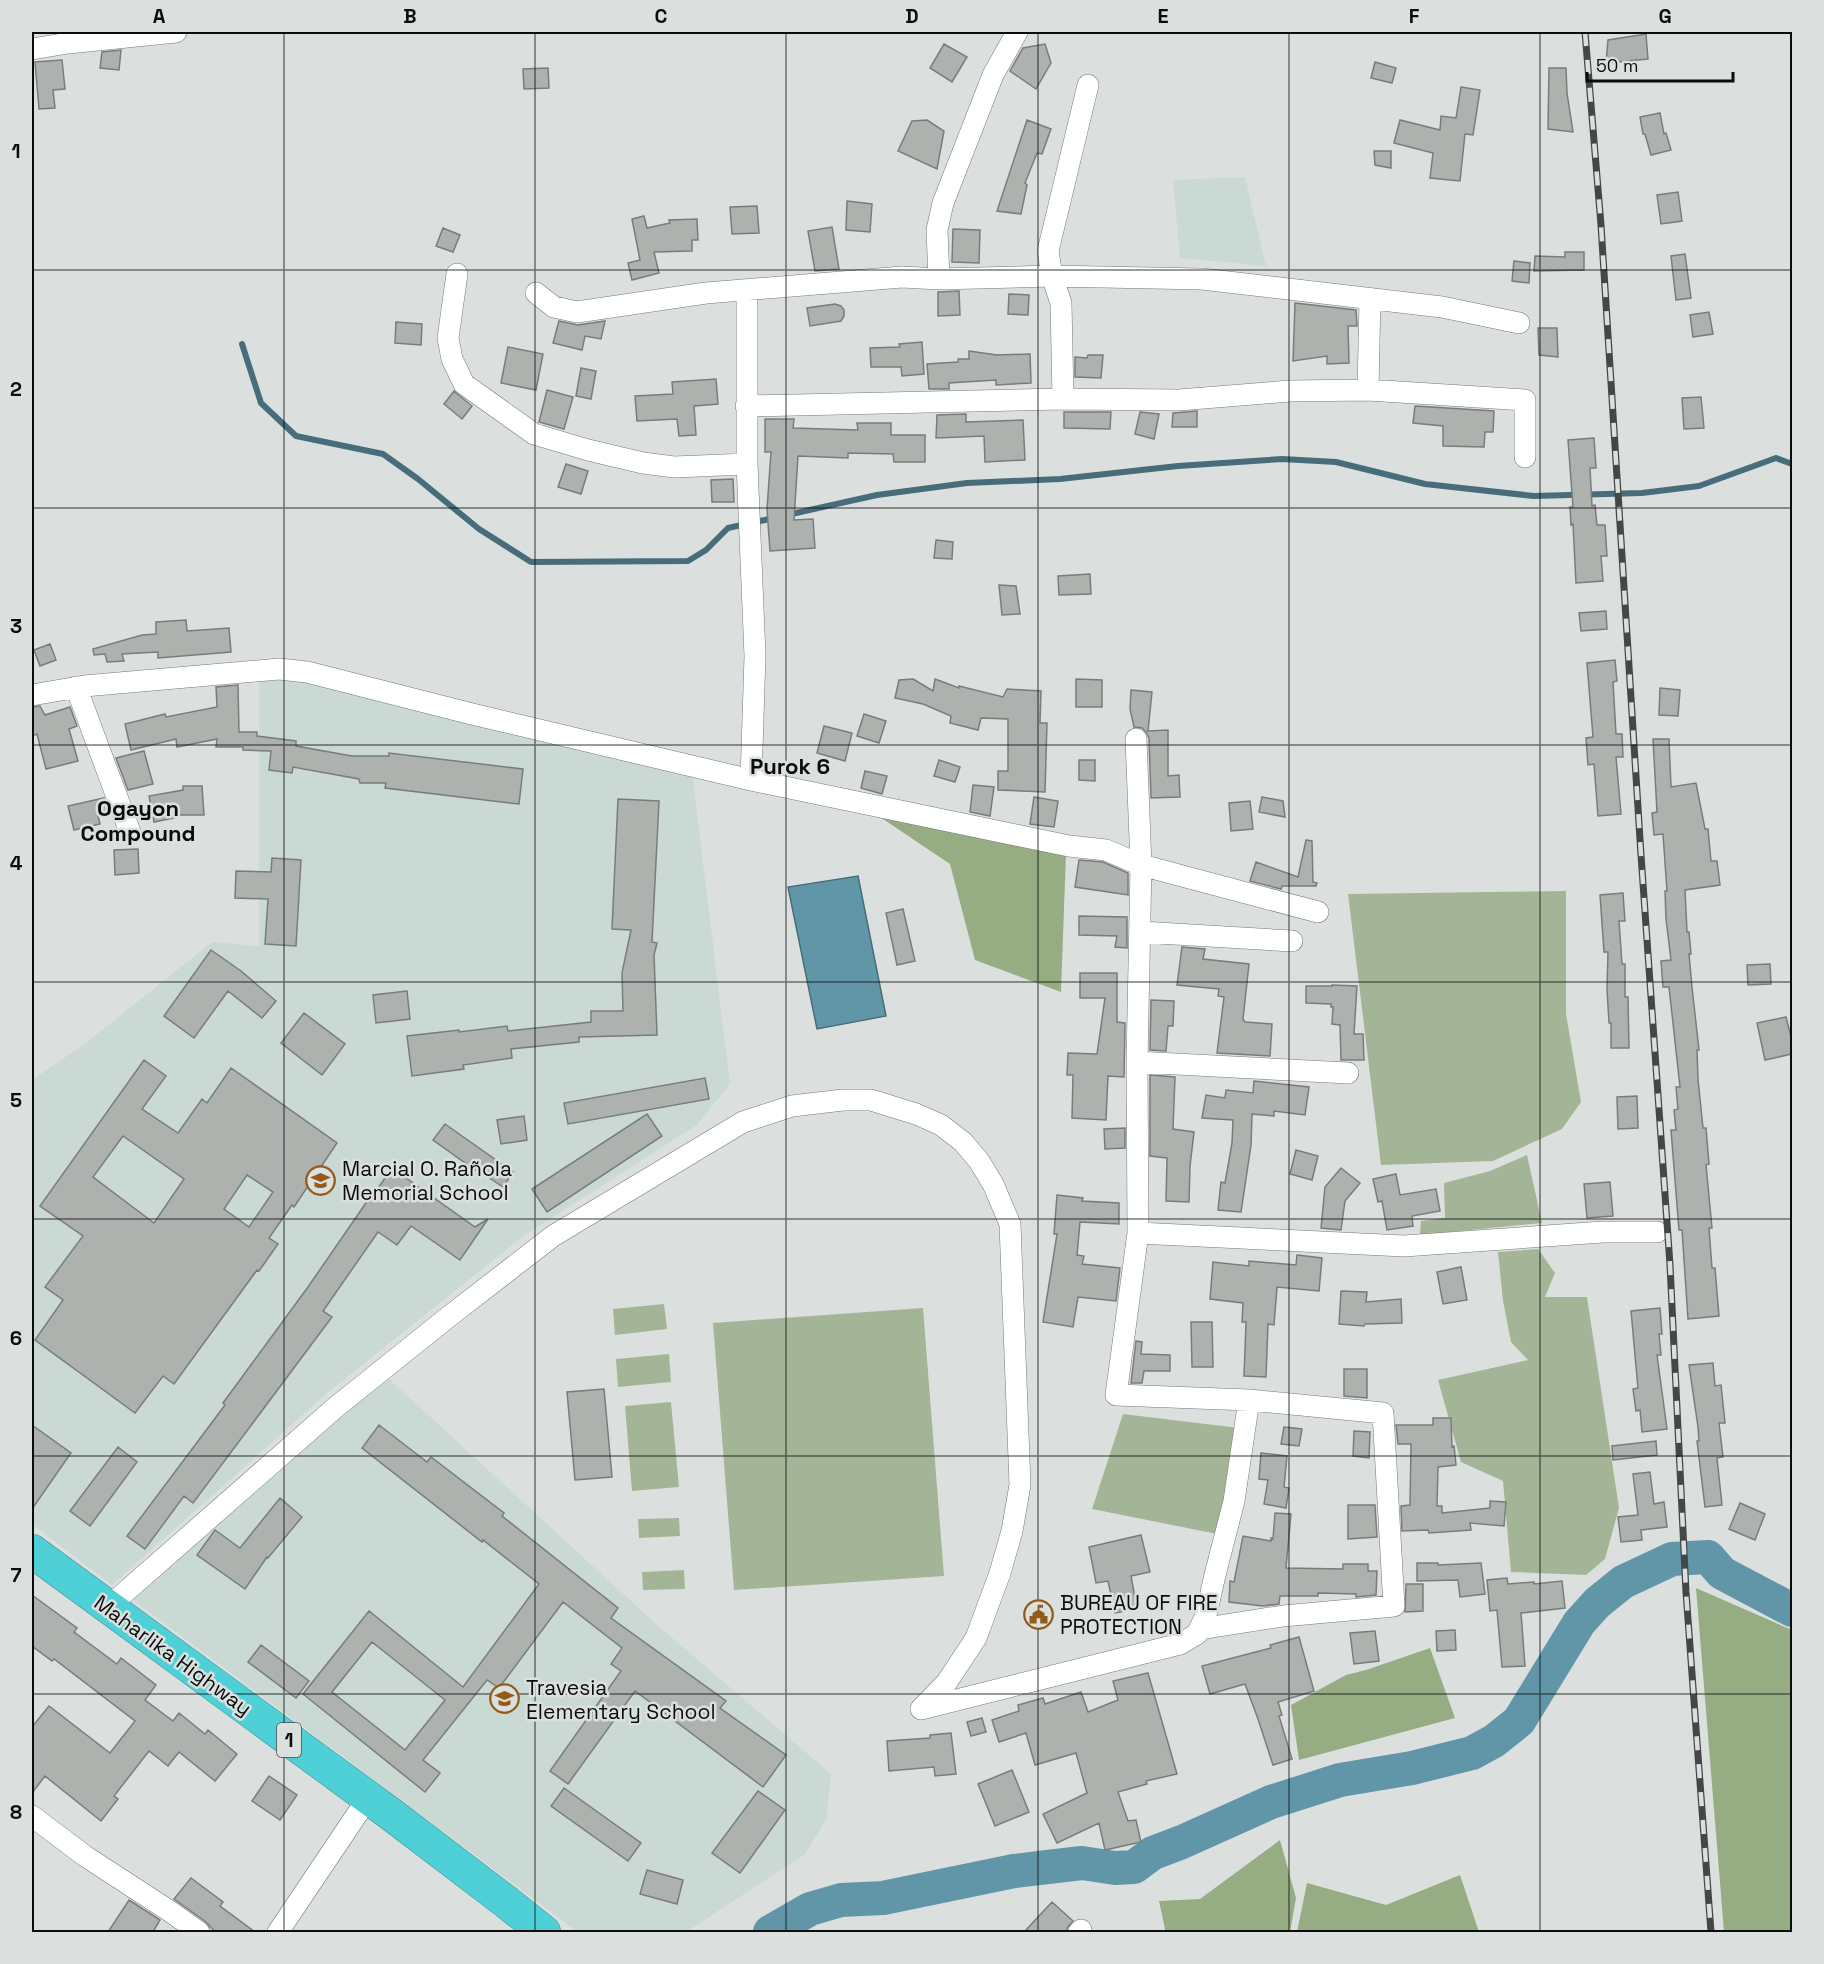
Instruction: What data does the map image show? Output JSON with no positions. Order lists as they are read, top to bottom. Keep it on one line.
{"streets":{"highway":["Maharlika Highway","1"]},"districts":["Purok 6","Ogayon Compound"],"places":{"school or university":["Marcial O. Rañola Memorial School","Travesia Elementary School"],"public building":["BUREAU OF FIRE PROTECTION"]},"scale_bar":"50 m","grid":{"columns":["A","B","C","D","E","F","G"],"rows":["1","2","3","4","5","6","7","8"]}}
